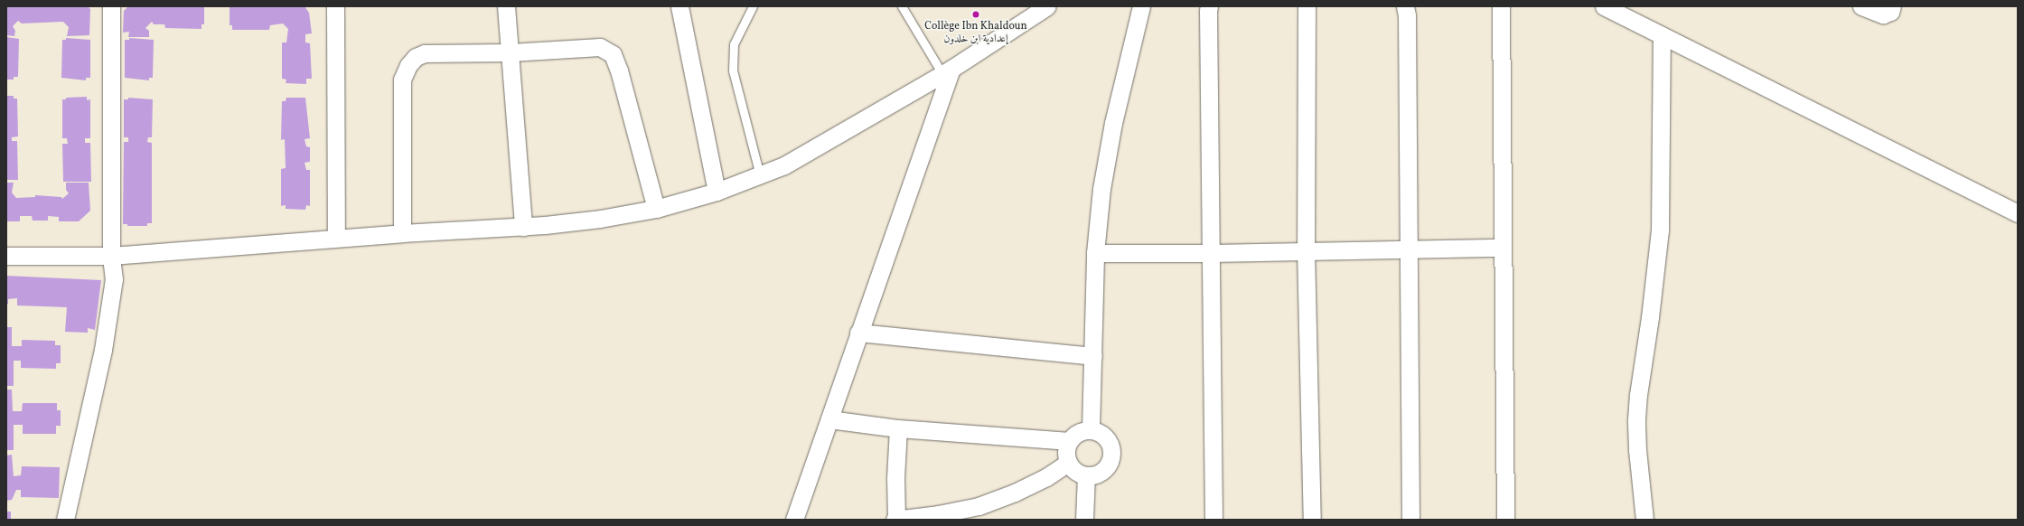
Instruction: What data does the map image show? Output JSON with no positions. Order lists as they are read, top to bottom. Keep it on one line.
{"places":["Collège Ibn Khaldoun إعدادية ابن خلدون"]}
